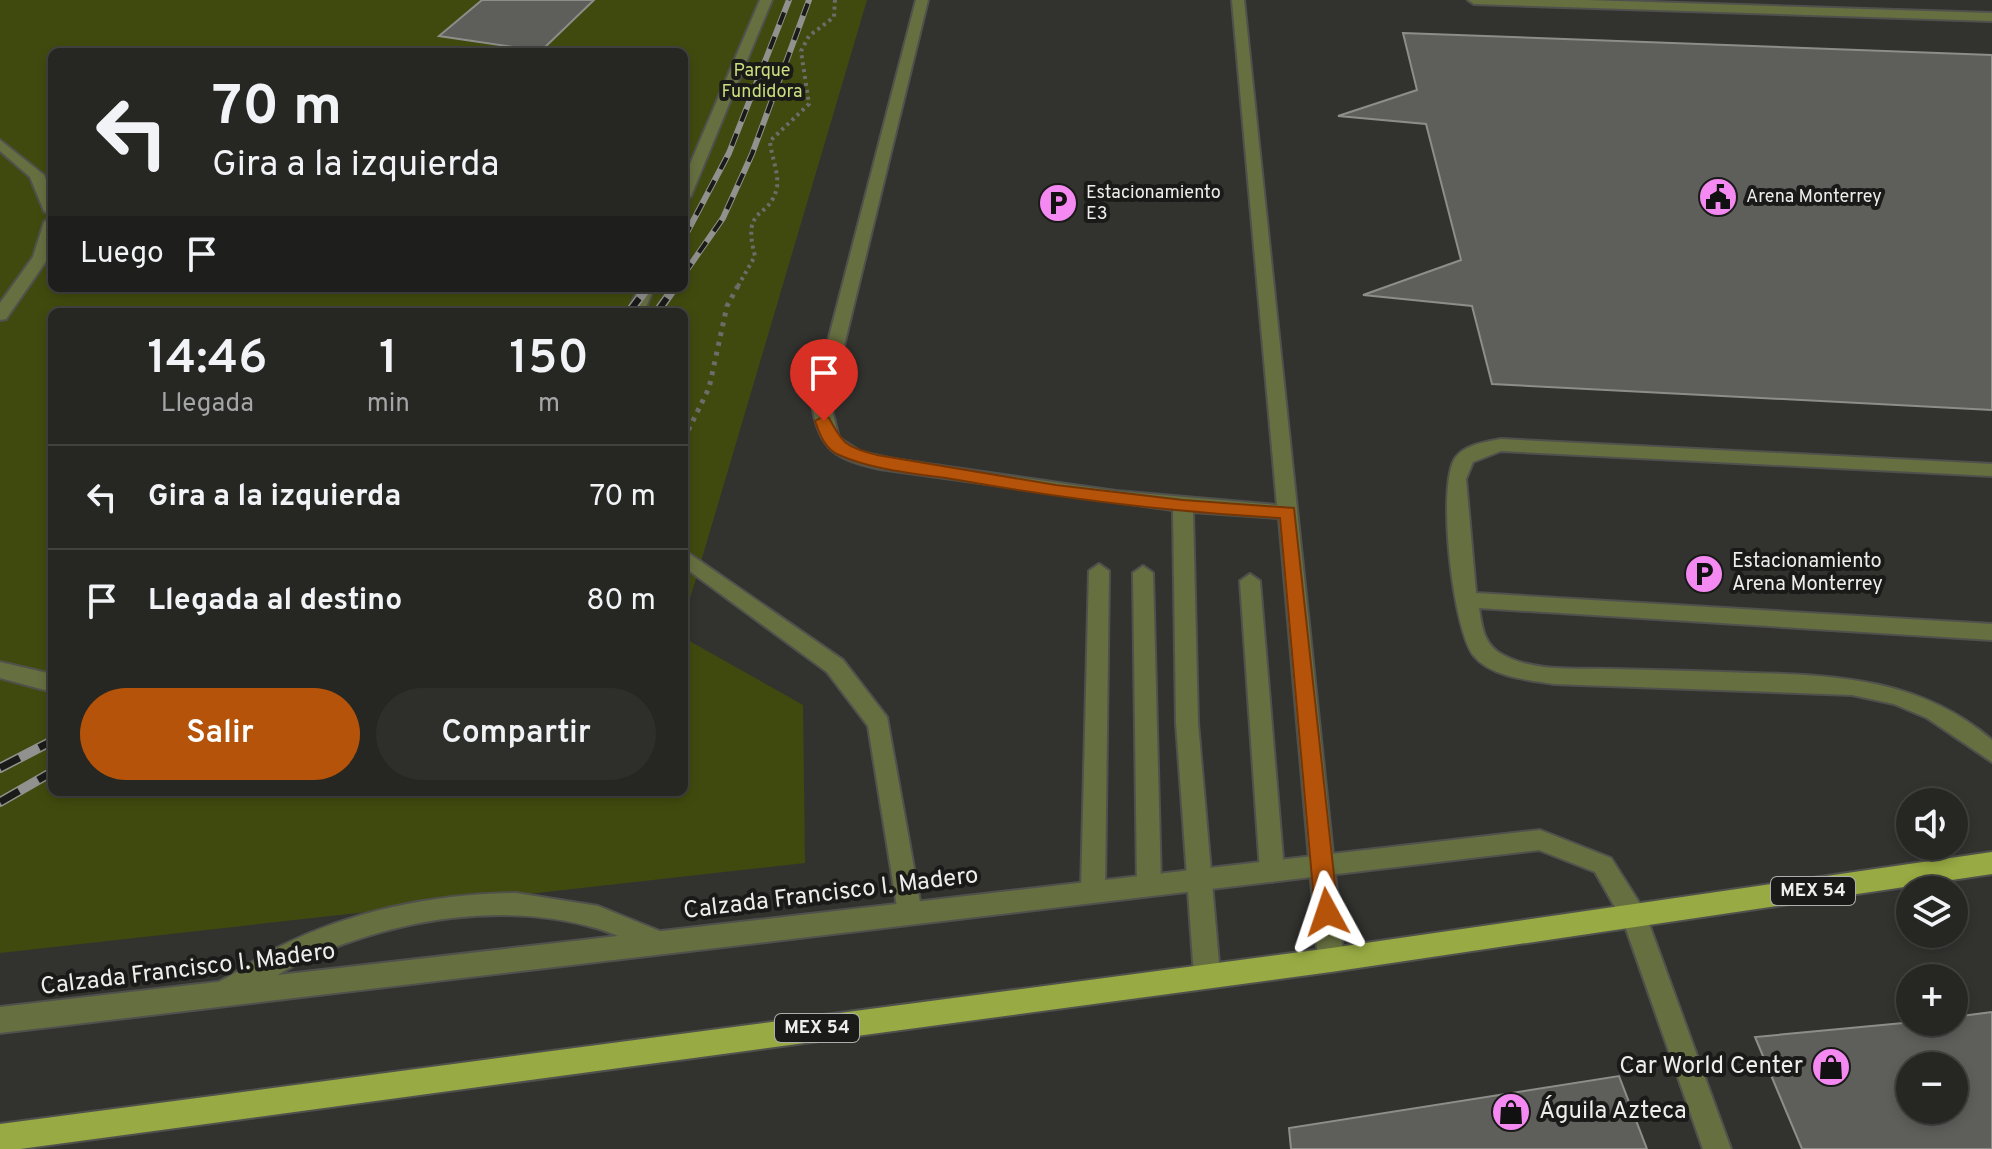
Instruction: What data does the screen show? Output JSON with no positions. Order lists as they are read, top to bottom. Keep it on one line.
{"streets":{"main road":["MEX 54"],"street":["Calzada Francisco I. Madero"]},"crossings":[["MEX 54","Calzada Francisco I. Madero"]],"parks":["Parque Fundidora"],"places":{"public building":["Arena Monterrey"],"parking":["Estacionamiento E3","Estacionamiento Arena Monterrey"],"shop":["Car World Center","Águila Azteca"]},"page":{"turn":["70 m","Gira a la izquierda"],"then":"Luego","eta":["14:46","Llegada","1","min","150","m"],"list":[{"name":"Gira a la izquierda","value":"70 m"},{"name":"Llegada al destino","value":"80 m"}],"buttons":["Salir","Compartir"],"map_buttons":["+","−"]}}
